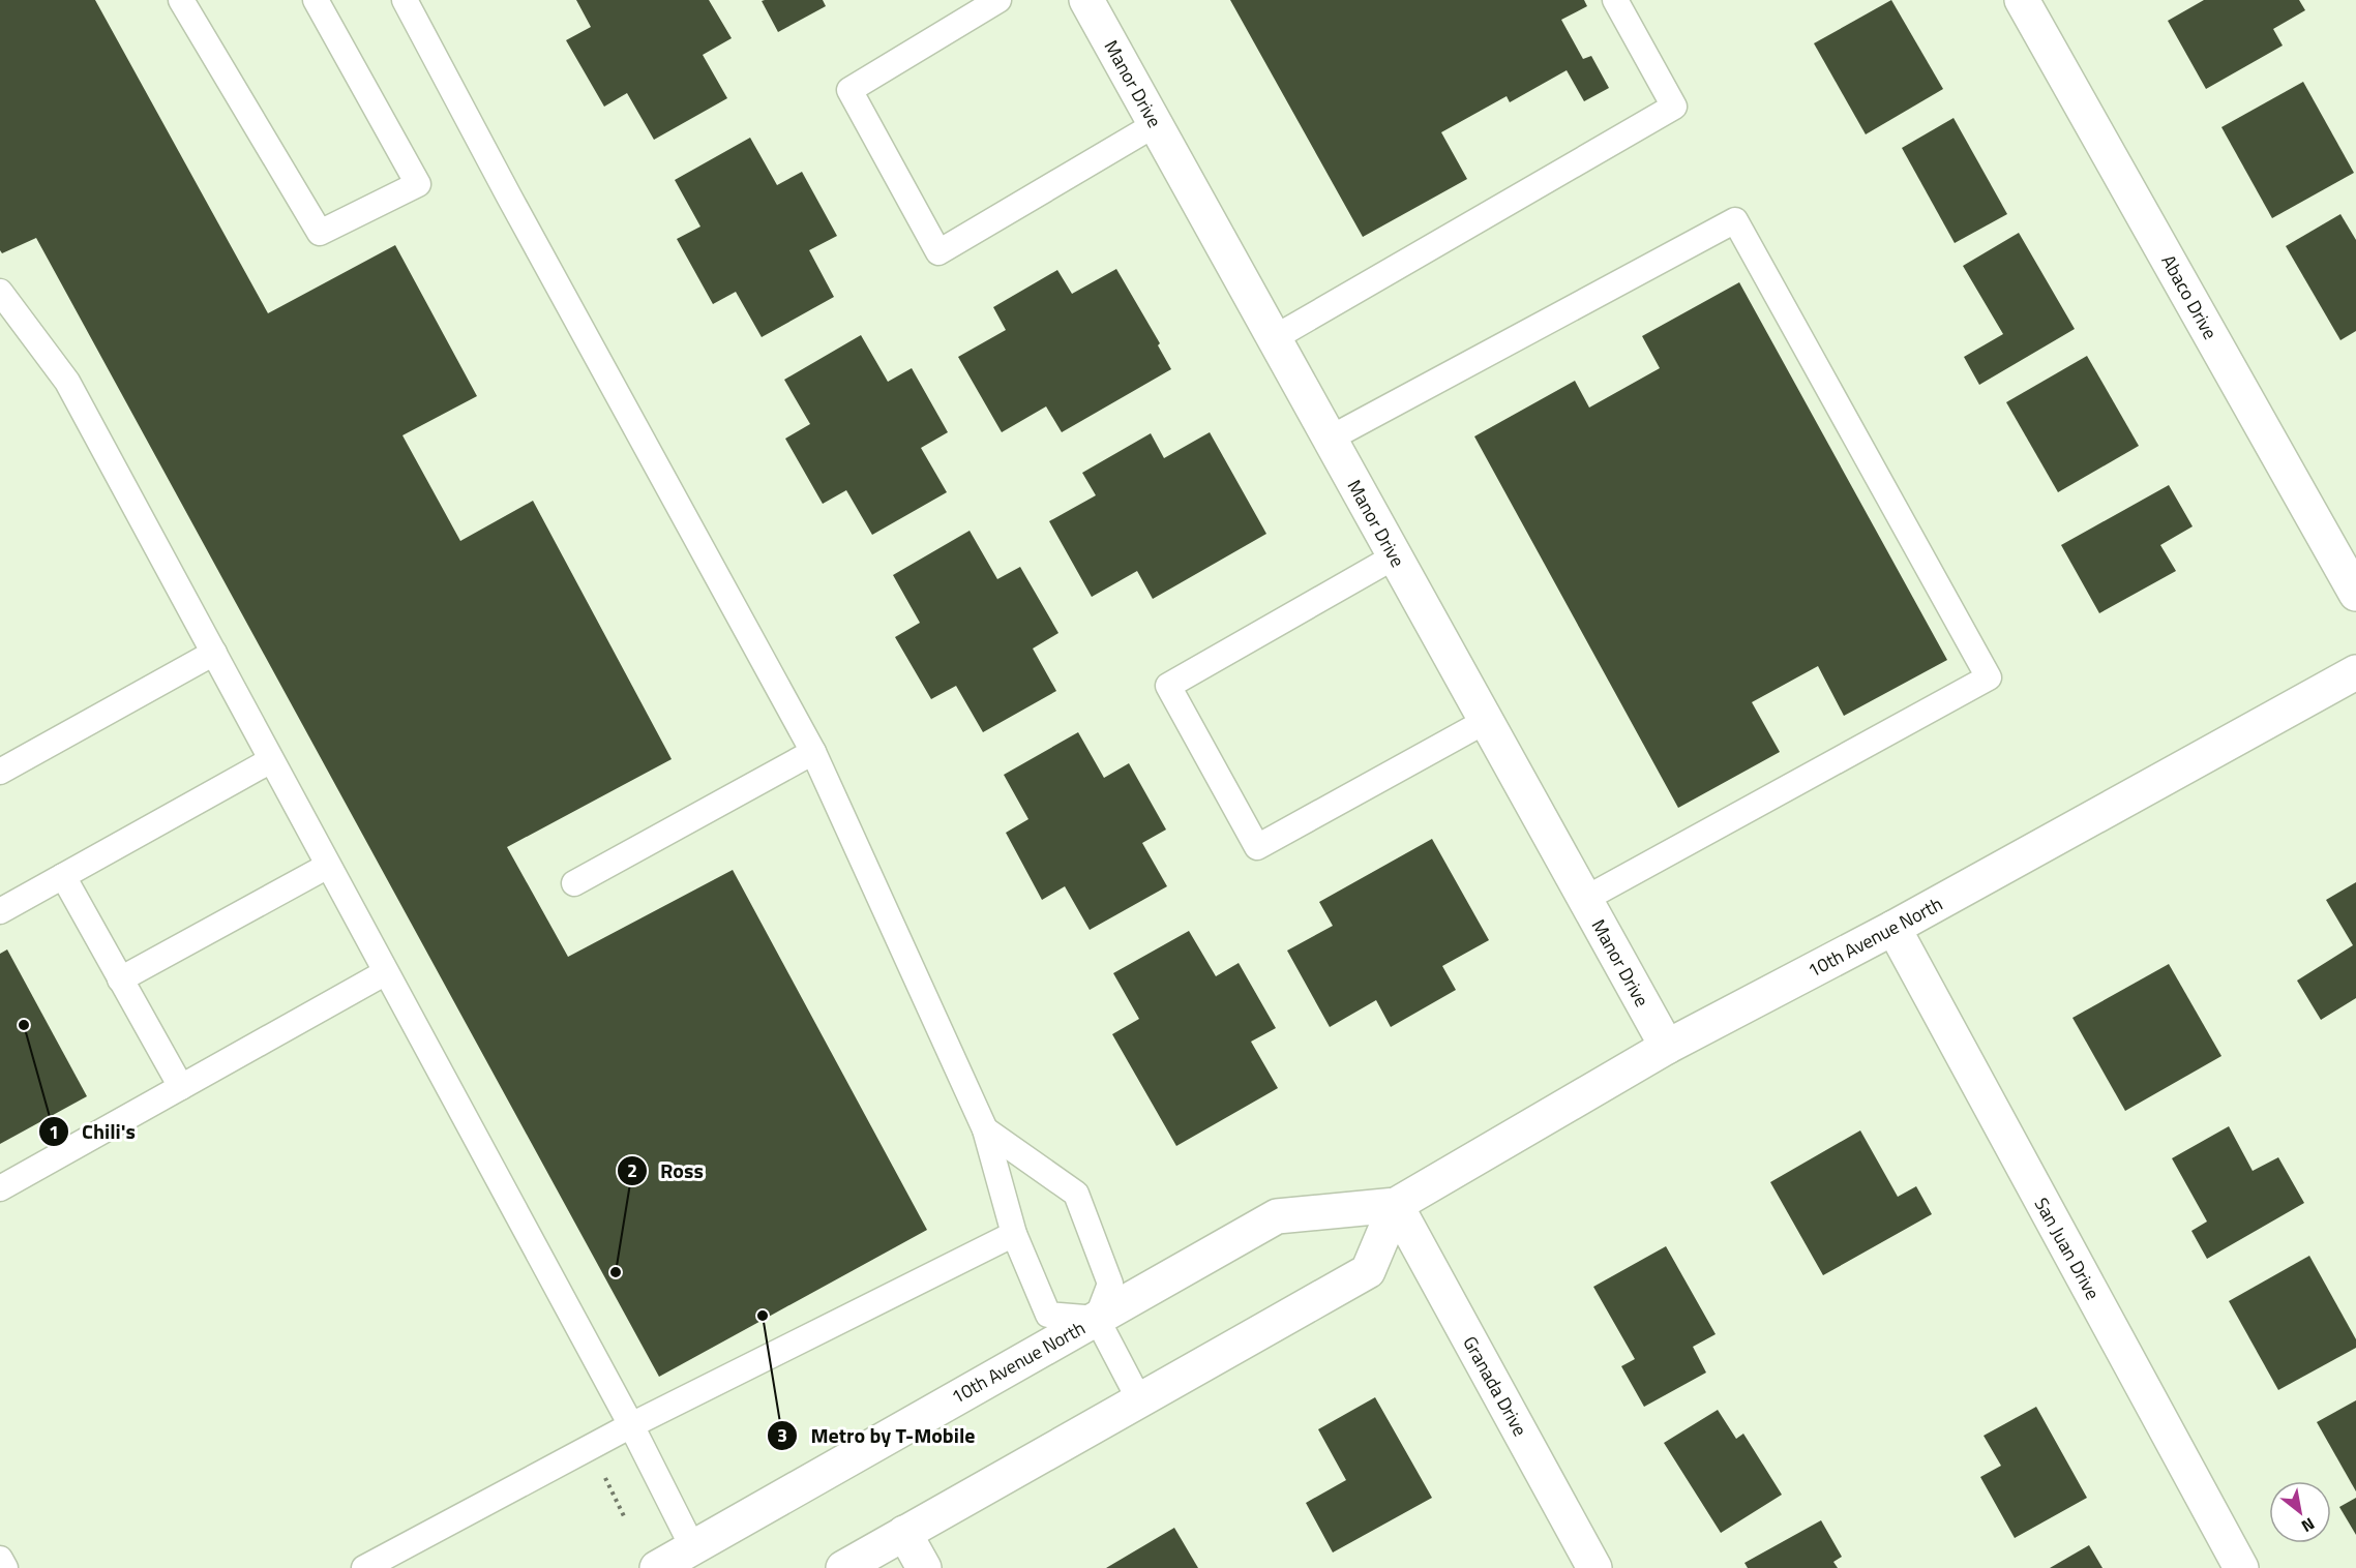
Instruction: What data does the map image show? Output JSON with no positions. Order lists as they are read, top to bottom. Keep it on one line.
{"streets":{"street":["Manor Drive","Abaco Drive","10th Avenue North","San Juan Drive","Granada Drive"]},"crossings":[["Manor Drive","10th Avenue North"],["10th Avenue North","San Juan Drive"],["10th Avenue North","Granada Drive"]],"places":["Chili's","Ross","Metro by T-Mobile"],"north":"bottom right"}
